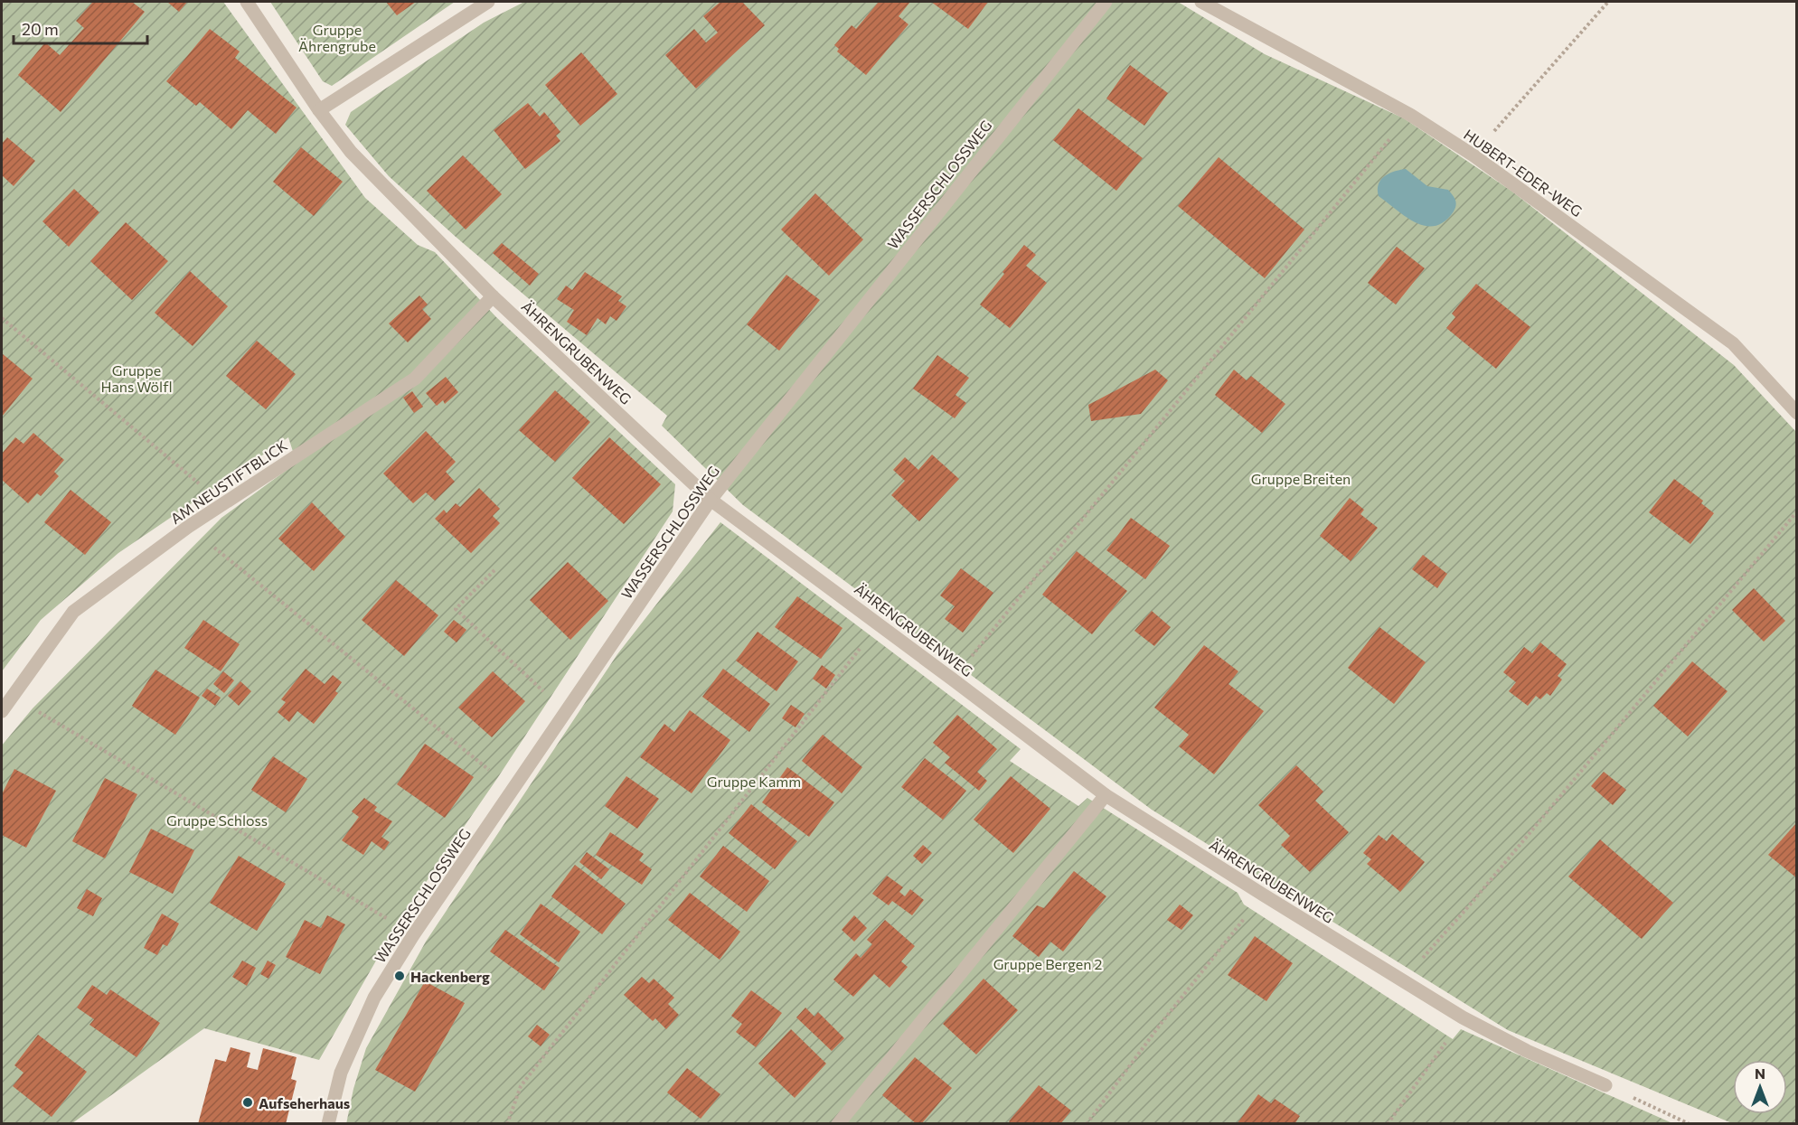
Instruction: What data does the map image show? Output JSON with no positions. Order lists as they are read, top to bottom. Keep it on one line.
{"streets":{"street":["HUBERT-EDER-WEG","WASSERSCHLOSSWEG","ÄHRENGRUBENWEG","AM NEUSTIFTBLICK"]},"crossings":[["WASSERSCHLOSSWEG","ÄHRENGRUBENWEG"],["ÄHRENGRUBENWEG","AM NEUSTIFTBLICK"]],"parks":["Gruppe Ährengrube","Gruppe Hans Wölfl","Gruppe Breiten","Gruppe Kamm","Gruppe Schloss","Gruppe Bergen 2"],"places":["Hackenberg","Aufseherhaus"],"scale_bar":"20 m","north":"top"}
